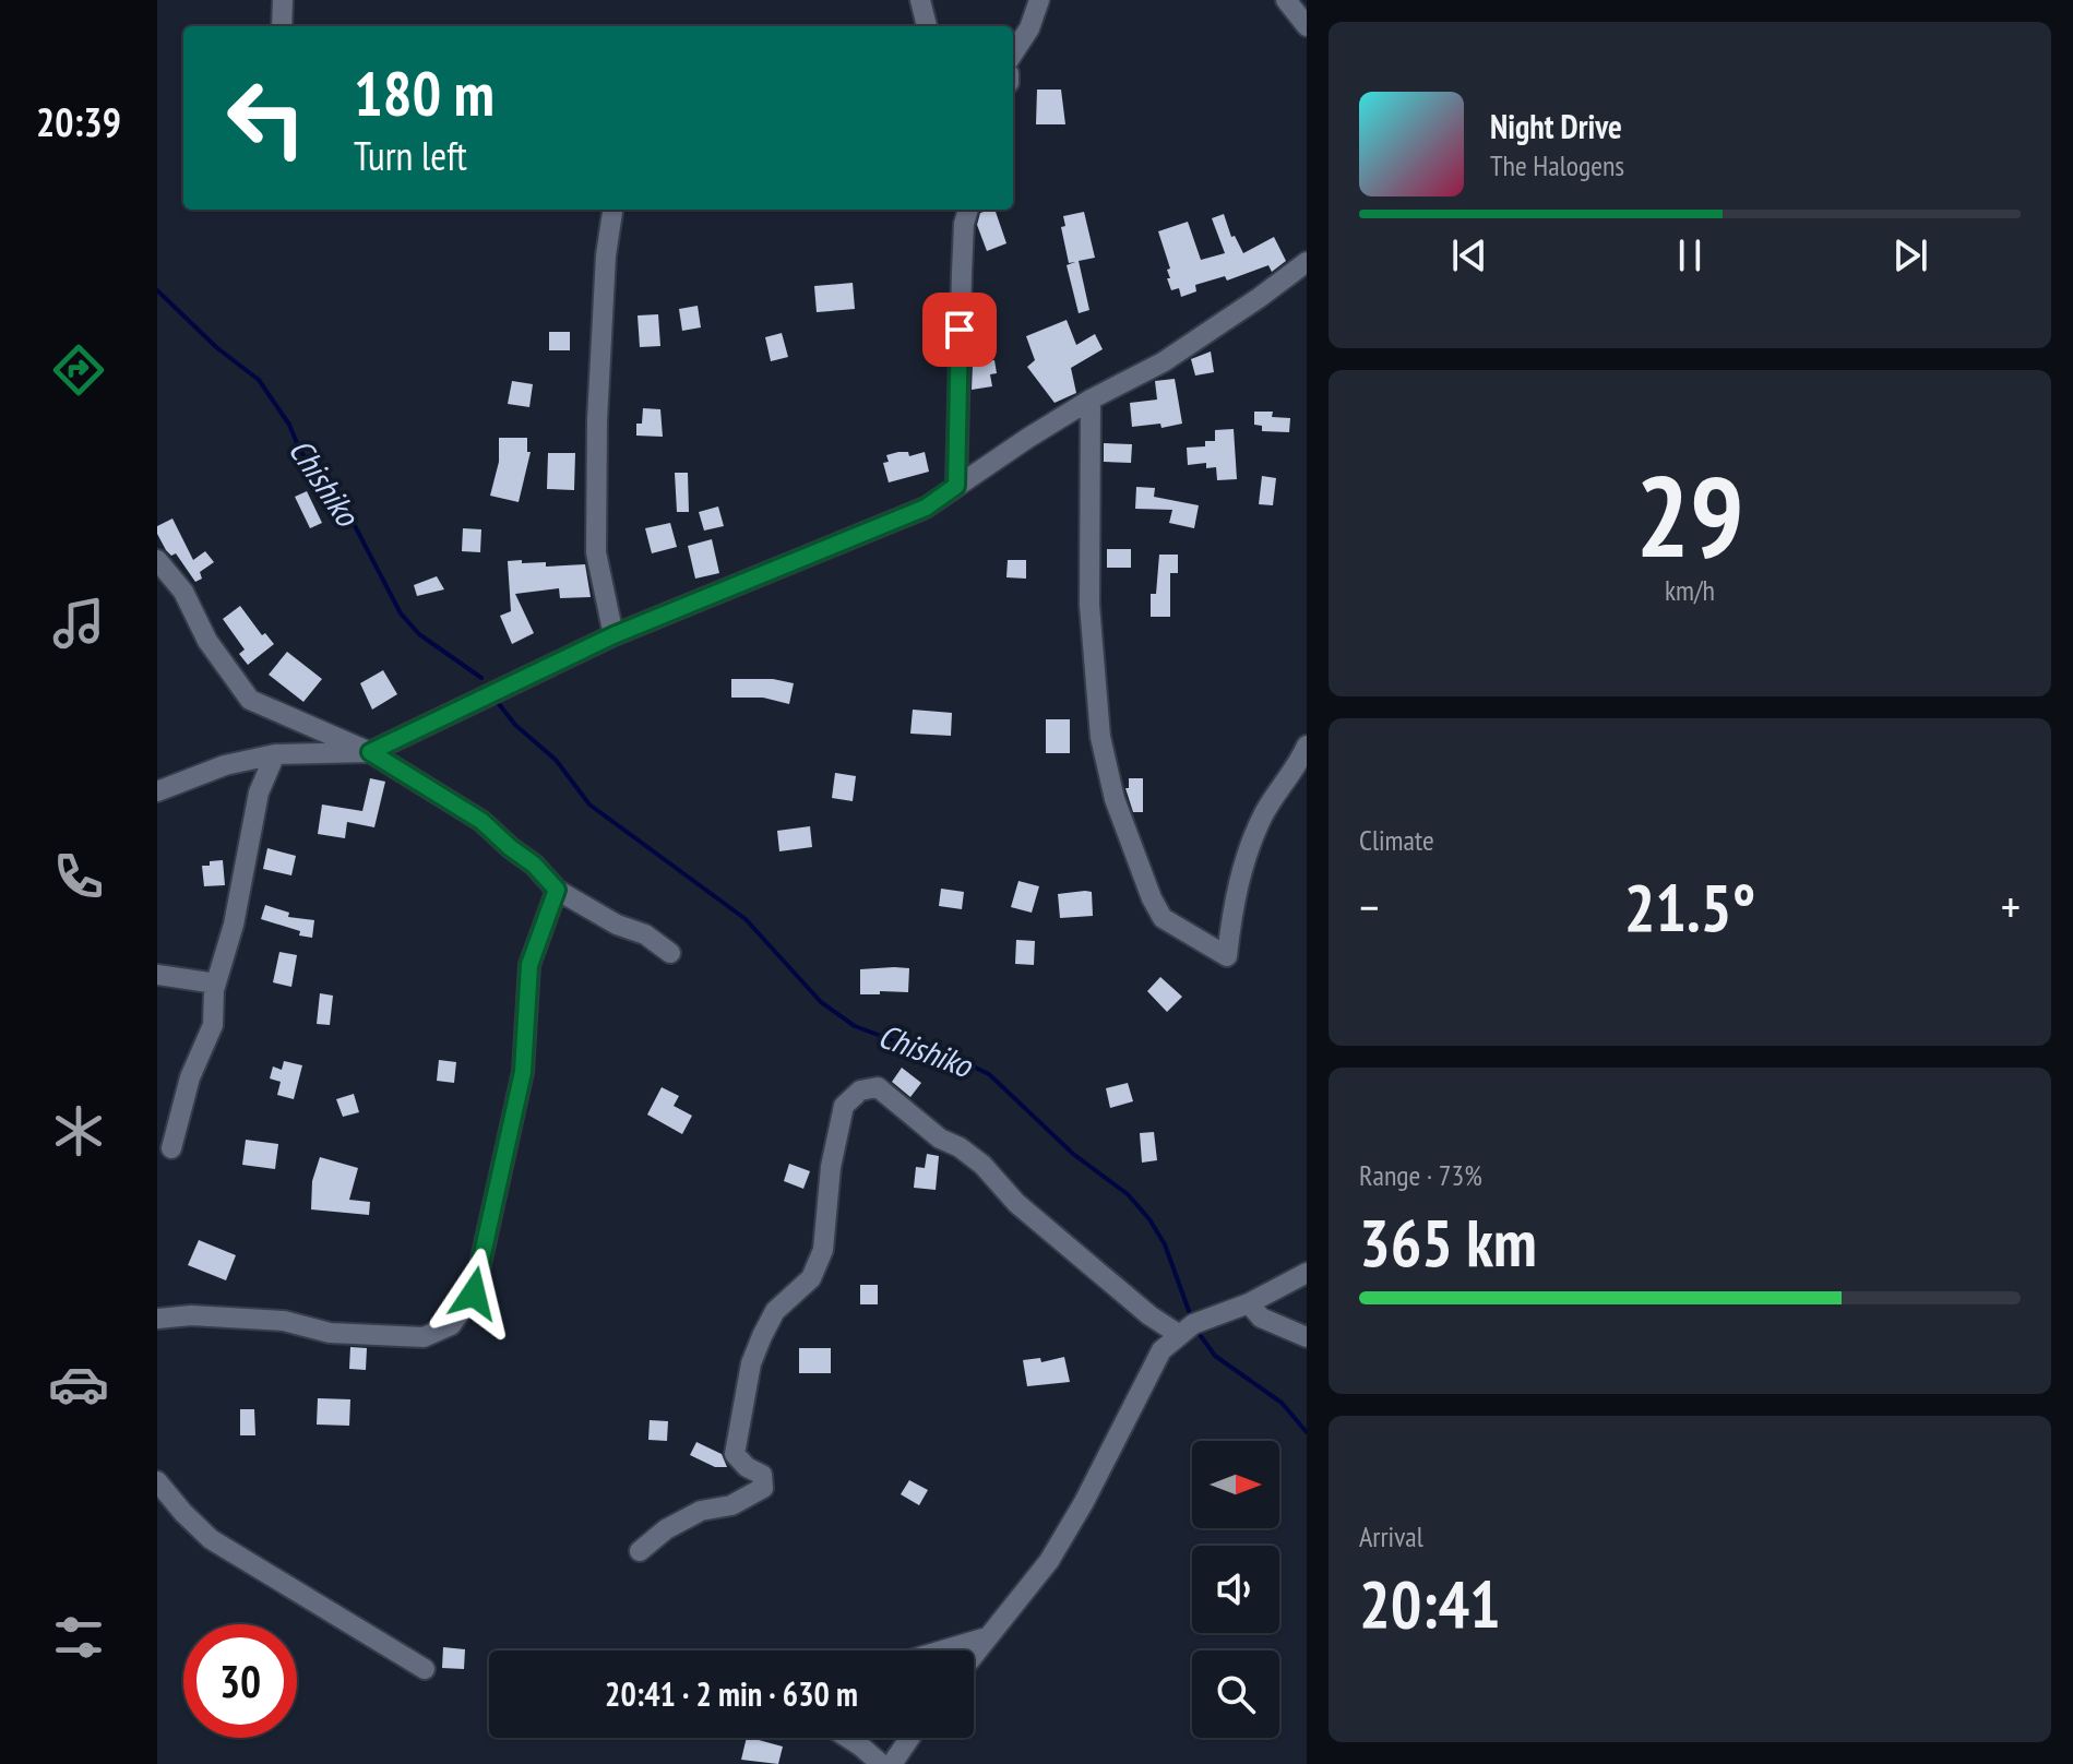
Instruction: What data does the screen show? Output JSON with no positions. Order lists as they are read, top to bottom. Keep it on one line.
{"water":["Chishiko"],"north":"right","page":{"tabs":"20:39","turn":["180 m","Turn left"],"song":["Night Drive","The Halogens"],"tile":[["29","km/h"],"Climate",["Range · 73%","365 km"],["Arrival","20:41"]],"heat":["−","21.5°","+"],"limit":"30","trip":"20:41 · 2 min · 630 m"}}
